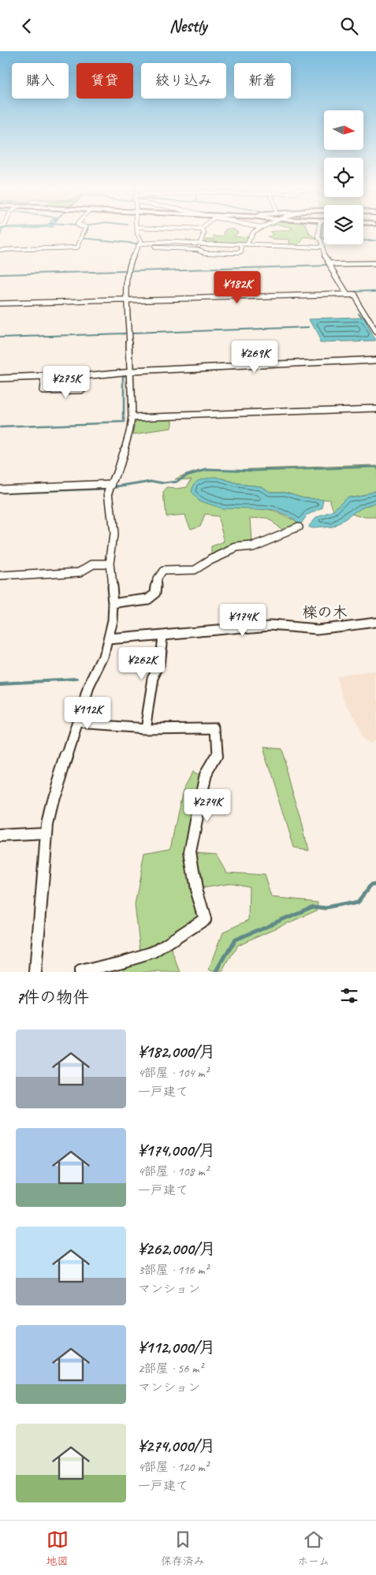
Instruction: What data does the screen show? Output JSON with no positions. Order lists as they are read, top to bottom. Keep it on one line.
{"districts":["檪の木"],"north":"right","page":{"header":"Nestly","chip":["購入","賃貸","絞り込み","新着"],"price":["¥182K","¥269K","¥275K","¥174K","¥262K","¥112K","¥274K"],"heading":"7件の物件","list":[{"name":"¥182,000/月","note":"4部屋 · 104 m² · 一戸建て"},{"name":"¥174,000/月","note":"4部屋 · 108 m² · 一戸建て"},{"name":"¥262,000/月","note":"3部屋 · 116 m² · マンション"},{"name":"¥112,000/月","note":"2部屋 · 56 m² · マンション"},{"name":"¥274,000/月","note":"4部屋 · 120 m² · 一戸建て"}],"tabs":["地図","保存済み","ホーム"]}}
